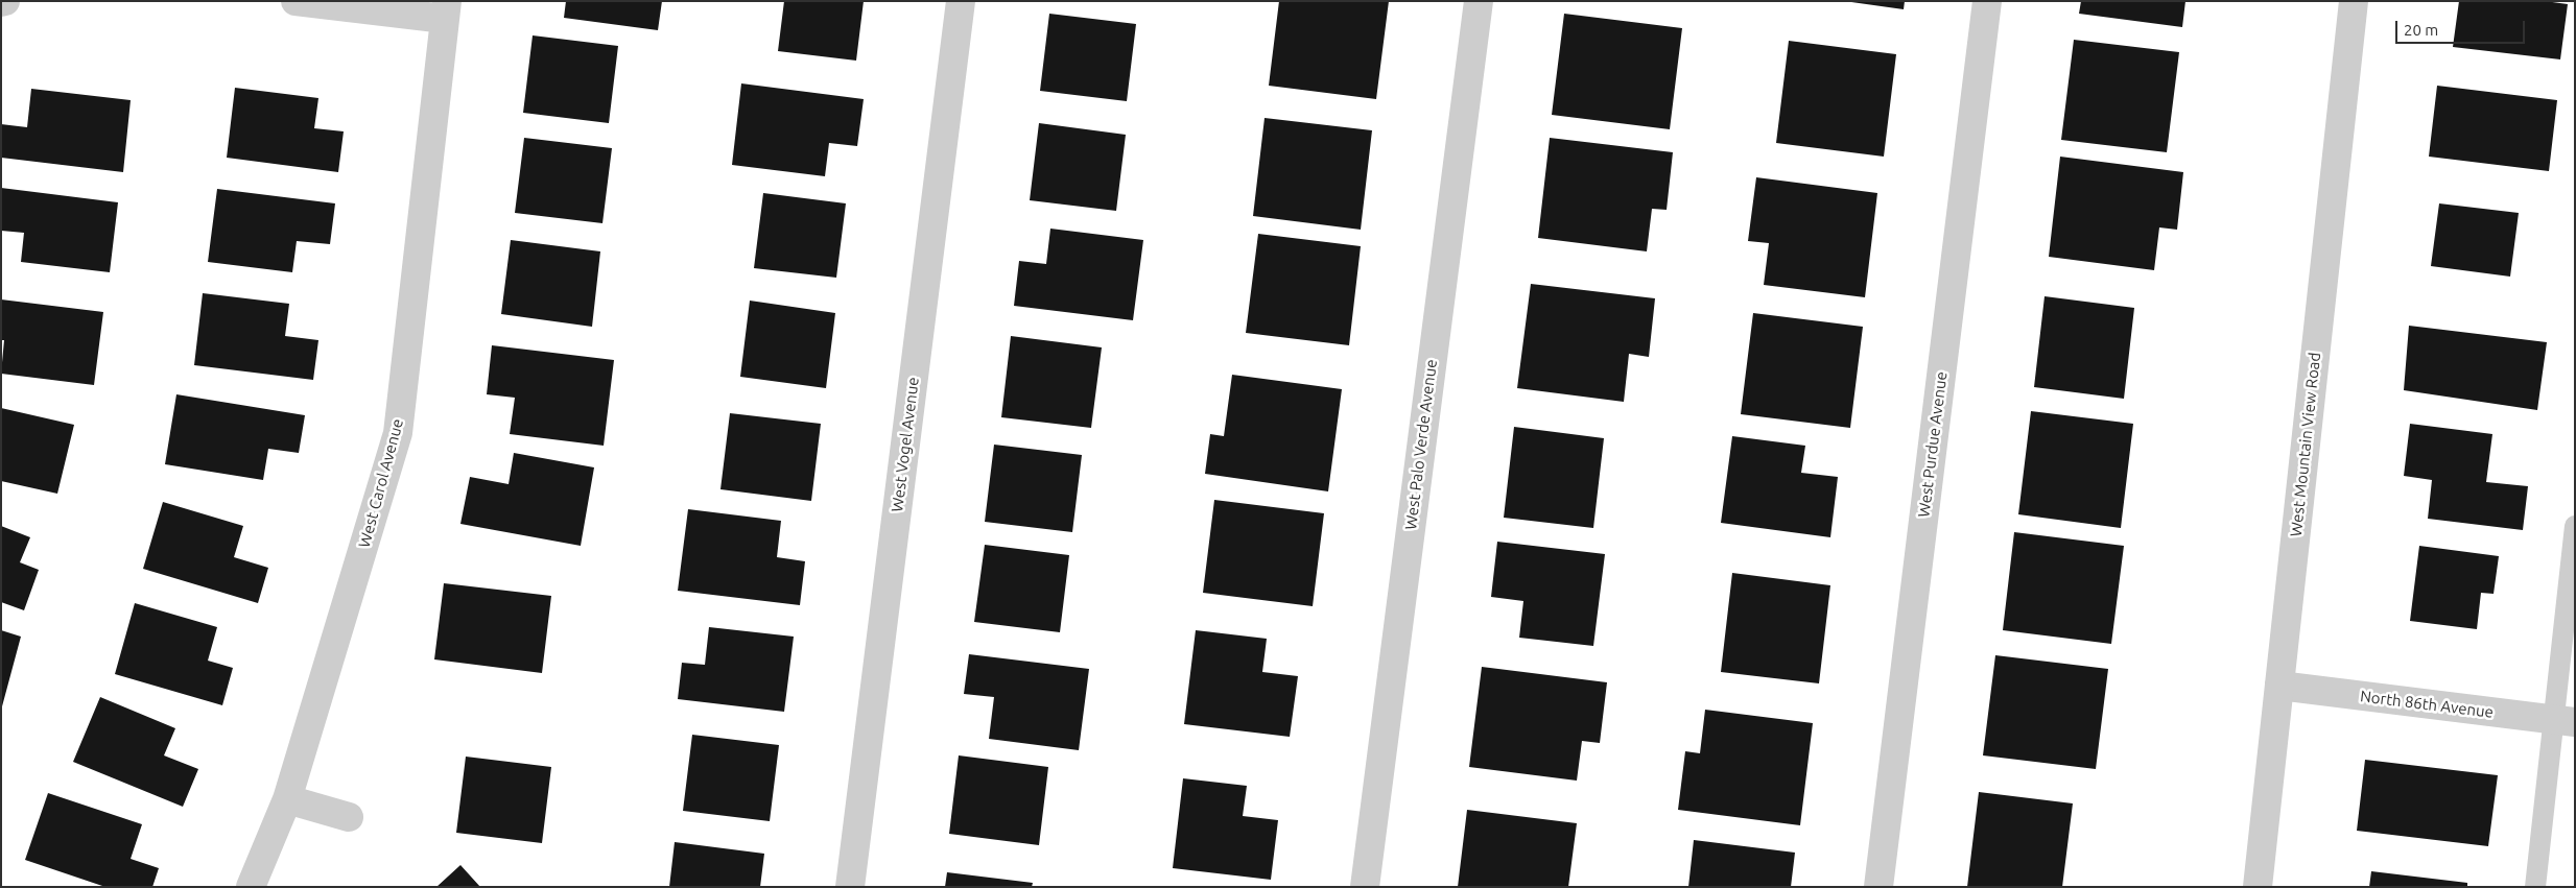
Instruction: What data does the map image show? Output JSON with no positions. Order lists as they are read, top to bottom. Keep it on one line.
{"streets":{"street":["West Vogel Avenue","West Palo Verde Avenue","West Purdue Avenue","West Mountain View Road","West Carol Avenue","North 86th Avenue"]},"crossings":[["West Mountain View Road","North 86th Avenue"]],"scale_bar":"20 m"}
